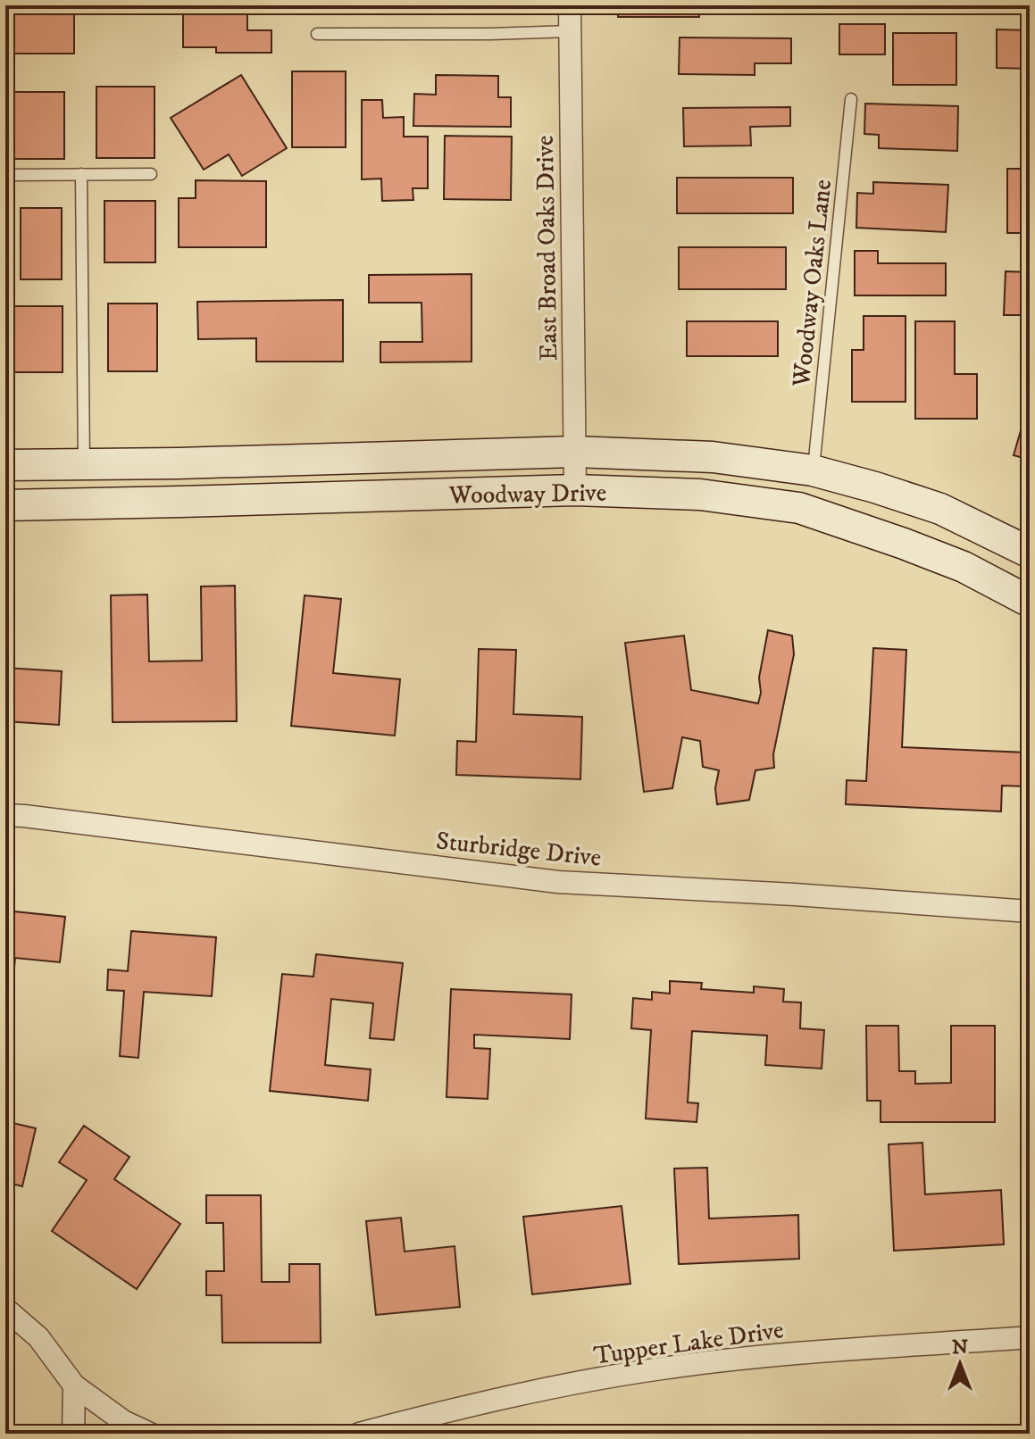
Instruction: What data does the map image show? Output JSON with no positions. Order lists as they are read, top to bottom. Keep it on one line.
{"streets":{"main road":["Woodway Drive"],"street":["East Broad Oaks Drive","Sturbridge Drive","Tupper Lake Drive"],"lane":["Woodway Oaks Lane"]},"crossings":[["East Broad Oaks Drive","Woodway Drive"],["Woodway Oaks Lane","Woodway Drive"]],"north":"top"}
